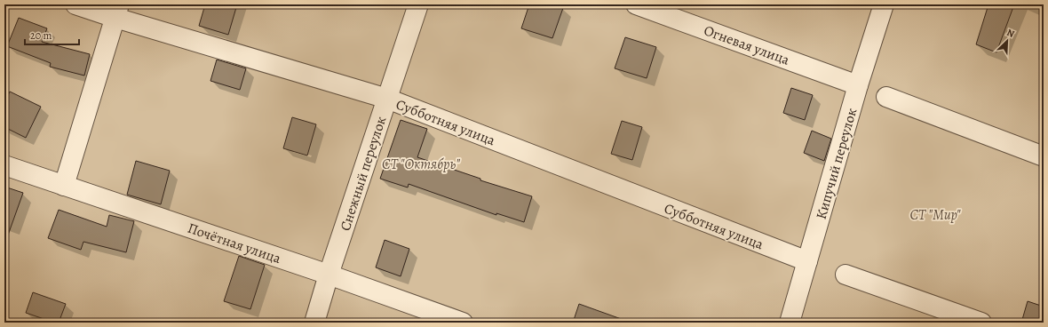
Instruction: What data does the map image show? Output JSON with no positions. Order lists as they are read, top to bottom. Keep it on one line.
{"streets":{"street":["Огневая улица","Субботняя улица","Кипучий переулок","Снежный переулок","Почётная улица"]},"crossings":[["Огневая улица","Кипучий переулок"],["Субботняя улица","Кипучий переулок"],["Субботняя улица","Снежный переулок"],["Снежный переулок","Почётная улица"]],"parks":["СТ \"Октябрь\"","СТ \"Мир\""],"scale_bar":"20 m","north":"top right"}
